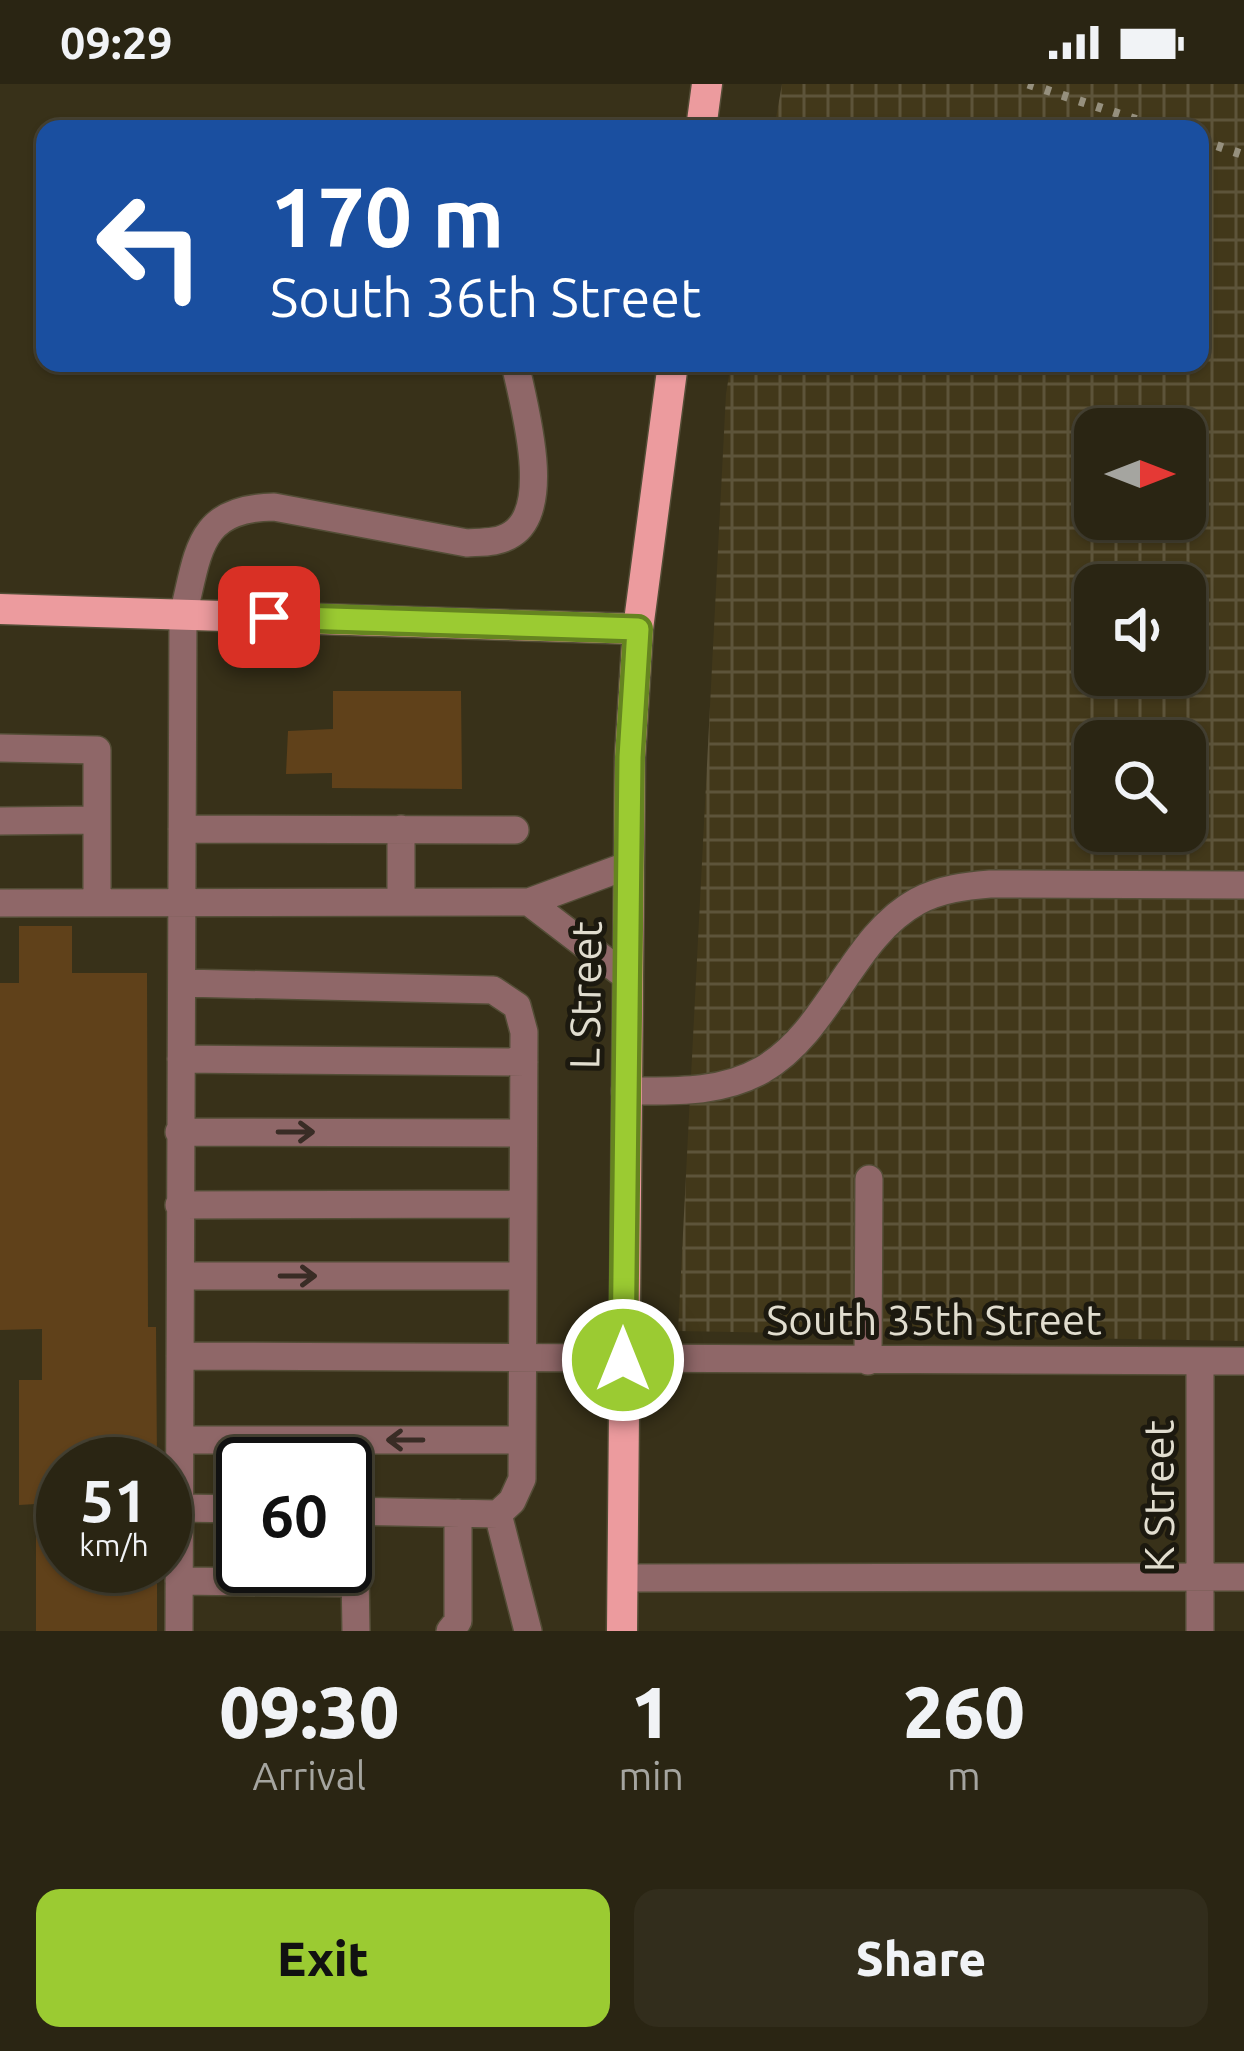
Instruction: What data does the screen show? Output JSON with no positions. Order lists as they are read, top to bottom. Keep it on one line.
{"streets":{"main road":["L Street"],"street":["South 35th Street","K Street"]},"crossings":[["L Street","South 35th Street"],["South 35th Street","K Street"]],"north":"right","page":{"status":"09:29","turn":["170 m","South 36th Street"],"speed":"51 km/h","limit":"60","eta":["09:30","Arrival","1","min","260","m"],"buttons":["Exit","Share"]}}
